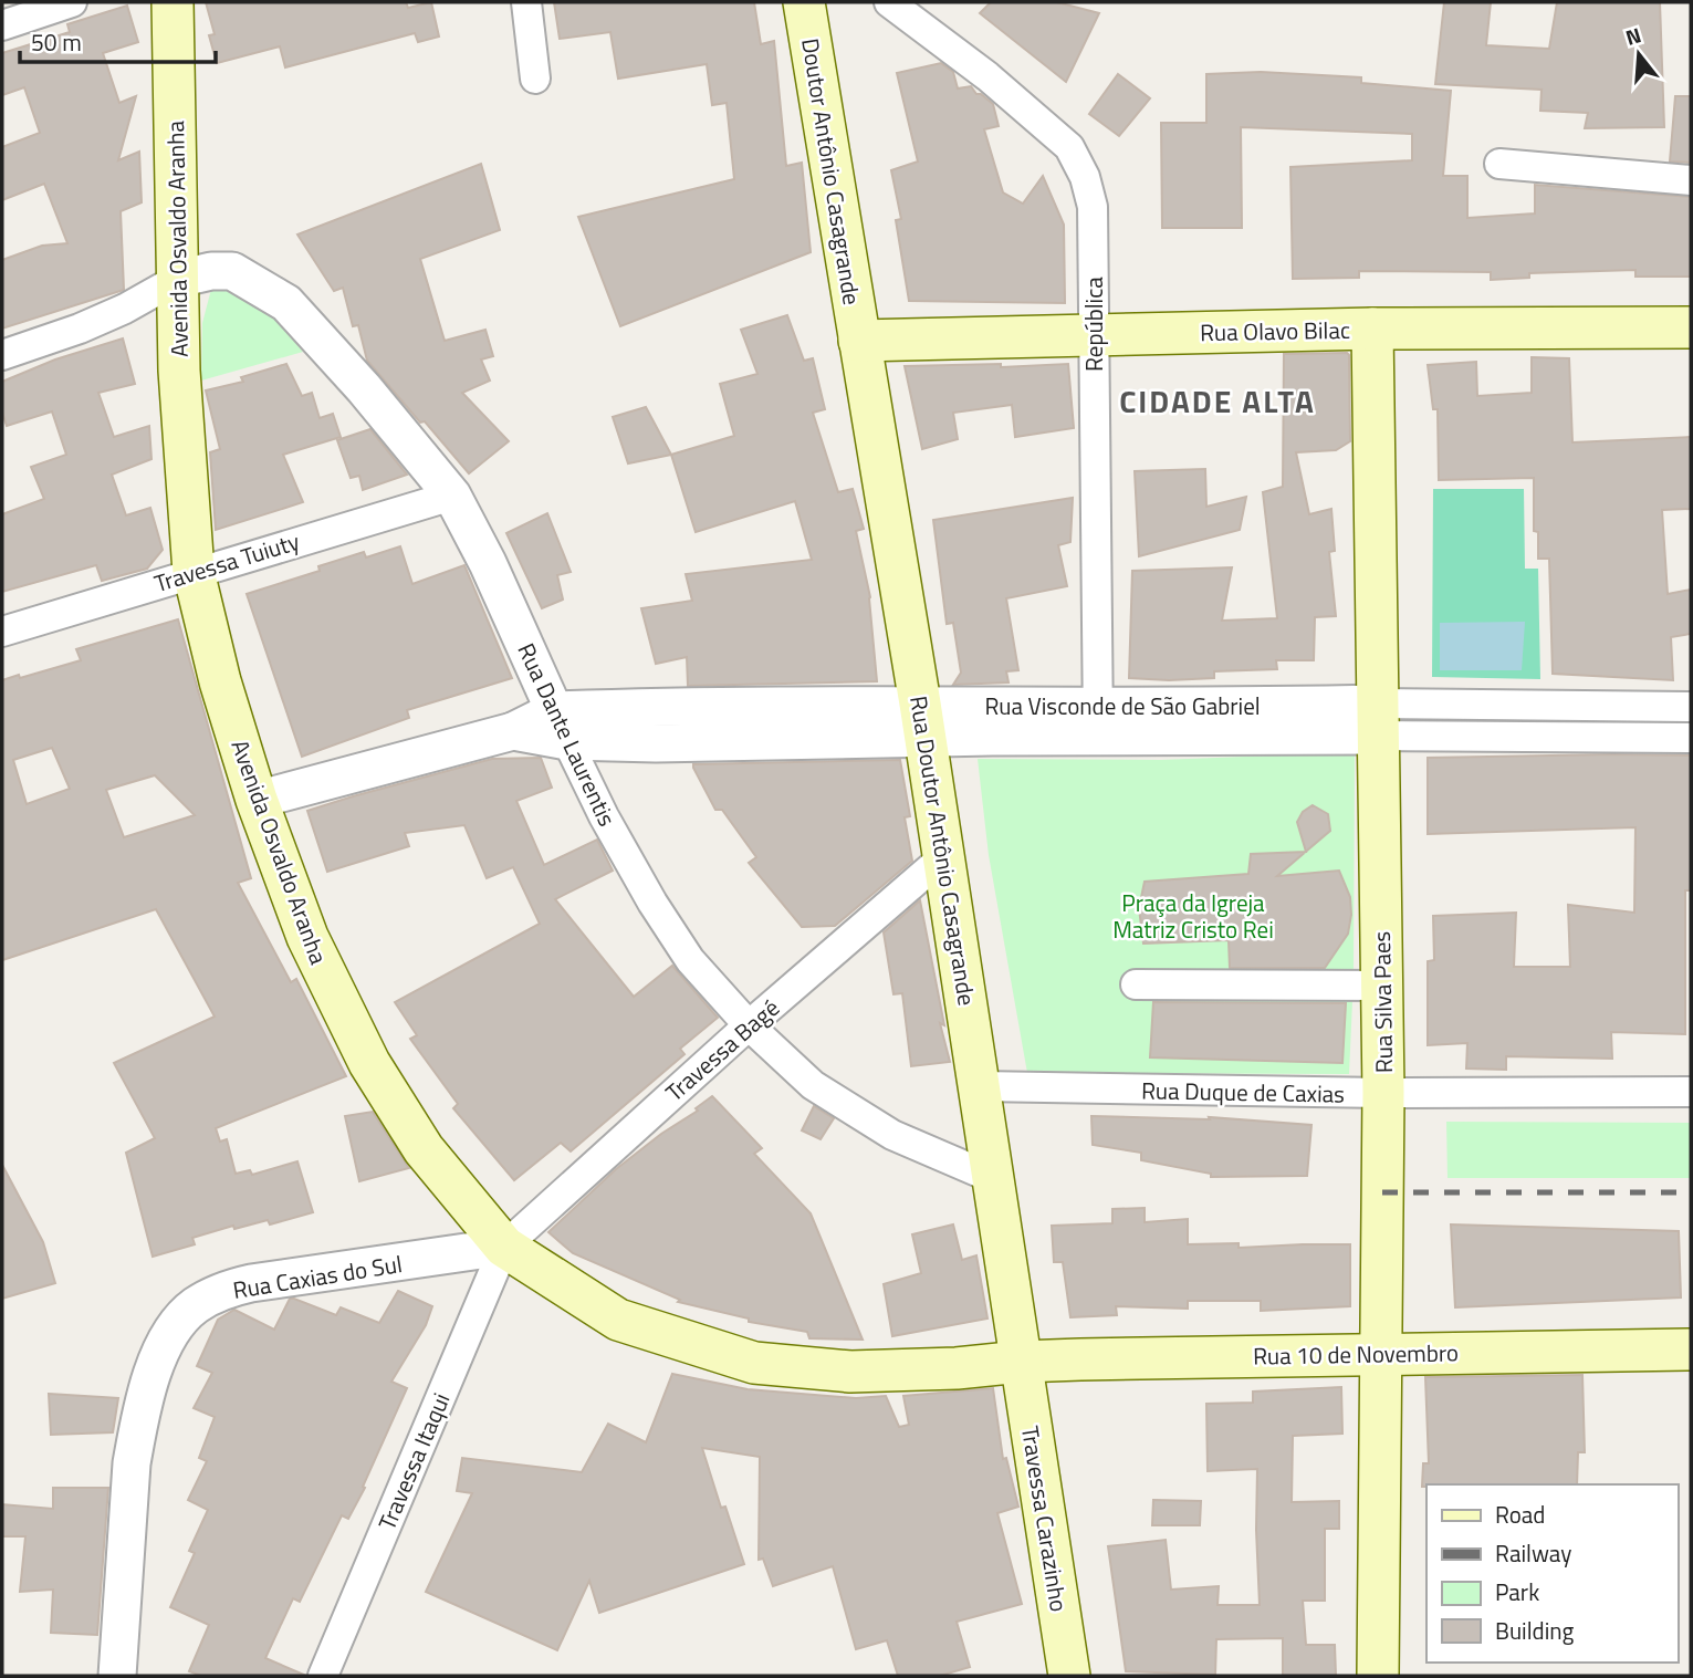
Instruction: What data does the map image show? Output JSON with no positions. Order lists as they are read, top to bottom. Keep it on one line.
{"streets":{"main road":["Doutor Antônio Casagrande","Avenida Osvaldo Aranha","Rua Olavo Bilac","Rua Doutor Antônio Casagrande","Rua Silva Paes","Rua 10 de Novembro","Travessa Carazinho"],"street":["República","Travessa Tuiuty","Rua Visconde de São Gabriel","Rua Dante Laurentis","Travessa Bagé","Rua Duque de Caxias","Rua Caxias do Sul","Travessa Itaqui"]},"crossings":[["Doutor Antônio Casagrande","Rua Olavo Bilac"],["Doutor Antônio Casagrande","Rua Doutor Antônio Casagrande"],["Avenida Osvaldo Aranha","Travessa Tuiuty"],["Avenida Osvaldo Aranha","Rua Dante Laurentis"],["Avenida Osvaldo Aranha","Rua Doutor Antônio Casagrande"],["Avenida Osvaldo Aranha","Travessa Bagé"],["Avenida Osvaldo Aranha","Rua Caxias do Sul"],["Avenida Osvaldo Aranha","Rua 10 de Novembro"],["Avenida Osvaldo Aranha","Travessa Itaqui"],["Avenida Osvaldo Aranha","Travessa Carazinho"],["República","Rua Olavo Bilac"],["República","Rua Visconde de São Gabriel"],["Rua Olavo Bilac","Rua Doutor Antônio Casagrande"],["Rua Olavo Bilac","Rua Silva Paes"],["Travessa Tuiuty","Rua Dante Laurentis"],["Rua Visconde de São Gabriel","Rua Dante Laurentis"],["Rua Visconde de São Gabriel","Rua Doutor Antônio Casagrande"],["Rua Visconde de São Gabriel","Rua Silva Paes"],["Rua Dante Laurentis","Rua Doutor Antônio Casagrande"],["Rua Dante Laurentis","Travessa Bagé"],["Rua Doutor Antônio Casagrande","Travessa Bagé"],["Rua Doutor Antônio Casagrande","Rua Duque de Caxias"],["Rua Doutor Antônio Casagrande","Rua 10 de Novembro"],["Rua Doutor Antônio Casagrande","Travessa Carazinho"],["Rua Silva Paes","Rua Duque de Caxias"],["Rua Silva Paes","Rua 10 de Novembro"],["Travessa Bagé","Rua Caxias do Sul"],["Travessa Bagé","Travessa Itaqui"],["Rua Caxias do Sul","Travessa Itaqui"],["Rua 10 de Novembro","Travessa Carazinho"]],"districts":["CIDADE ALTA"],"parks":["Praça da Igreja Matriz Cristo Rei"],"legend":["Road","Railway","Park","Building"],"scale_bar":"50 m","north":"top"}
